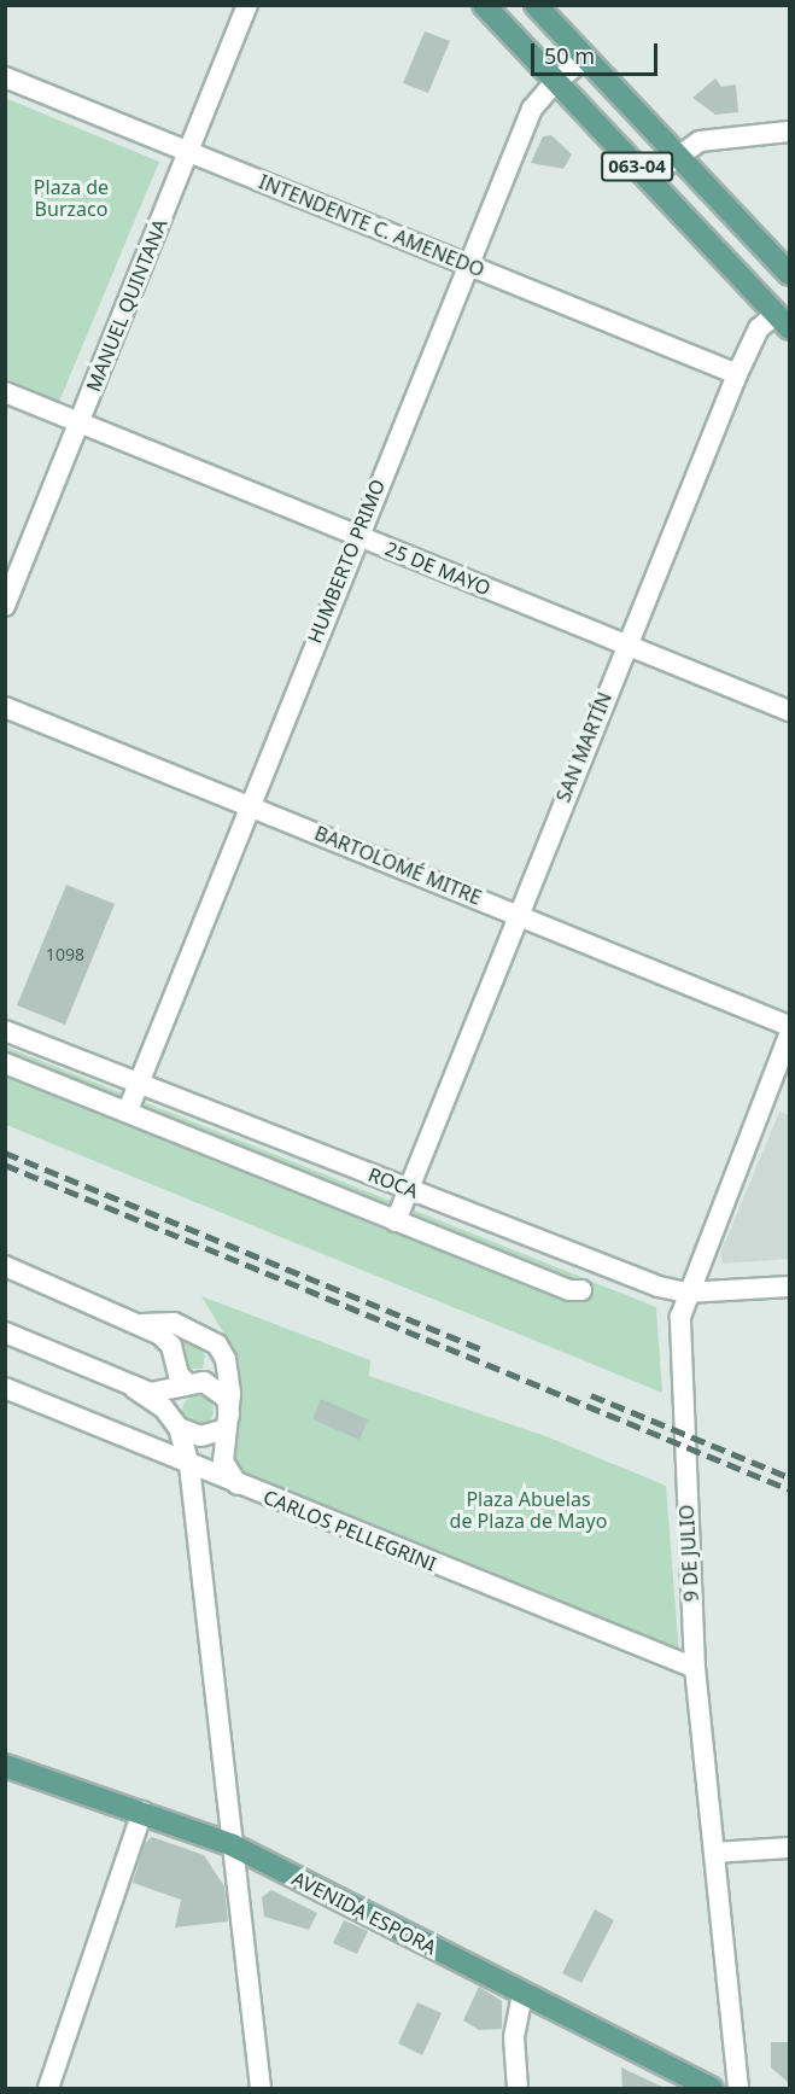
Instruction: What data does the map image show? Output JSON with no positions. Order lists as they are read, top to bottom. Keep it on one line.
{"streets":{"main road":["063-04","AVENIDA ESPORA"],"street":["INTENDENTE C. AMENEDO","MANUEL QUINTANA","HUMBERTO PRIMO","25 DE MAYO","SAN MARTÍN","BARTOLOMÉ MITRE","ROCA","CARLOS PELLEGRINI","9 DE JULIO"]},"crossings":[["063-04","HUMBERTO PRIMO"],["063-04","SAN MARTÍN"],["INTENDENTE C. AMENEDO","MANUEL QUINTANA"],["INTENDENTE C. AMENEDO","HUMBERTO PRIMO"],["INTENDENTE C. AMENEDO","SAN MARTÍN"],["MANUEL QUINTANA","25 DE MAYO"],["HUMBERTO PRIMO","25 DE MAYO"],["HUMBERTO PRIMO","BARTOLOMÉ MITRE"],["HUMBERTO PRIMO","ROCA"],["25 DE MAYO","SAN MARTÍN"],["SAN MARTÍN","BARTOLOMÉ MITRE"],["SAN MARTÍN","ROCA"],["ROCA","9 DE JULIO"],["CARLOS PELLEGRINI","9 DE JULIO"]],"parks":["Plaza de Burzaco","Plaza Abuelas de Plaza de Mayo"],"house_numbers":["1098"],"scale_bar":"50 m"}
